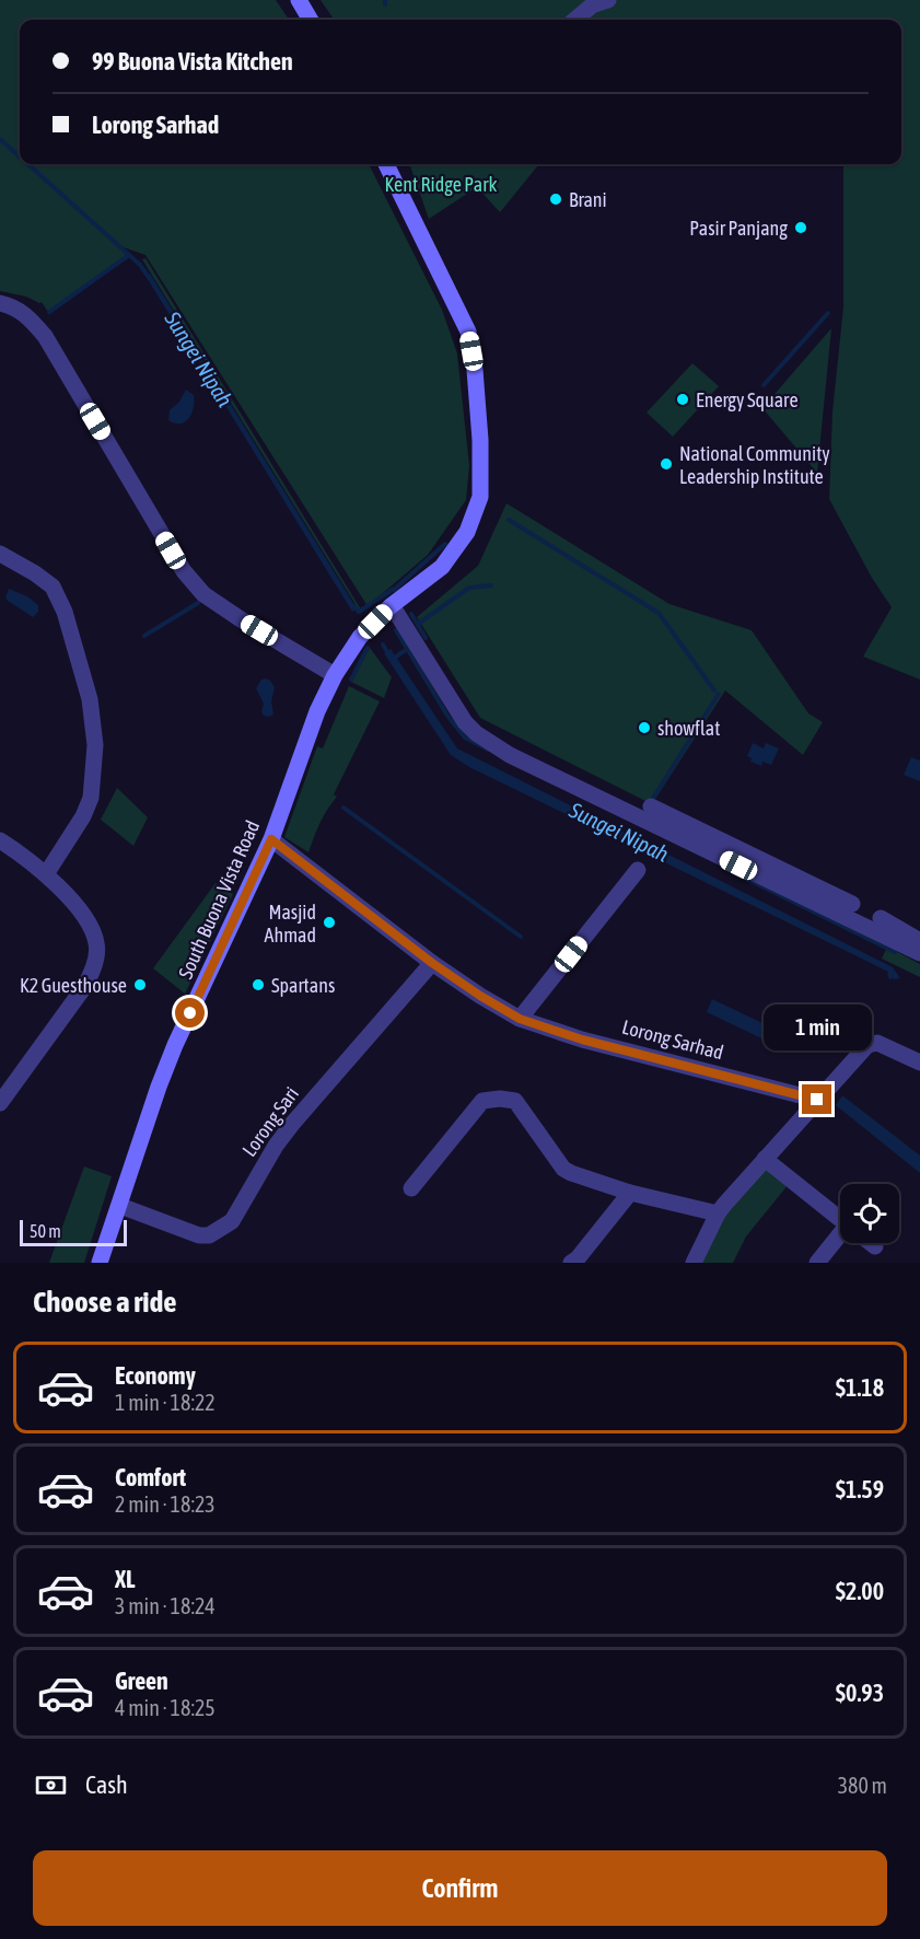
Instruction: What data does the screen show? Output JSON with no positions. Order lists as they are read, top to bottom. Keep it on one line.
{"streets":{"street":["South Buona Vista Road","Lorong Sarhad","Lorong Sari"]},"crossings":[["South Buona Vista Road","Lorong Sarhad"],["South Buona Vista Road","Lorong Sari"],["Lorong Sarhad","Lorong Sari"]],"water":["Sungei Nipah"],"parks":["Kent Ridge Park"],"places":["Brani","Pasir Panjang","Energy Square","National Community Leadership Institute","showflat","Masjid Ahmad","K2 Guesthouse","Spartans"],"scale_bar":"50 m","page":{"banner":["99 Buona Vista Kitchen","Lorong Sarhad"],"bubble":"1 min","scale":"50 m","heading":"Choose a ride","list":[{"name":"Economy","note":"1 min · 18:22","value":"$1.18"},{"name":"Comfort","note":"2 min · 18:23","value":"$1.59"},{"name":"XL","note":"3 min · 18:24","value":"$2.00"},{"name":"Green","note":"4 min · 18:25","value":"$0.93"}],"pay":["Cash","380 m"],"buttons":"Confirm"}}
